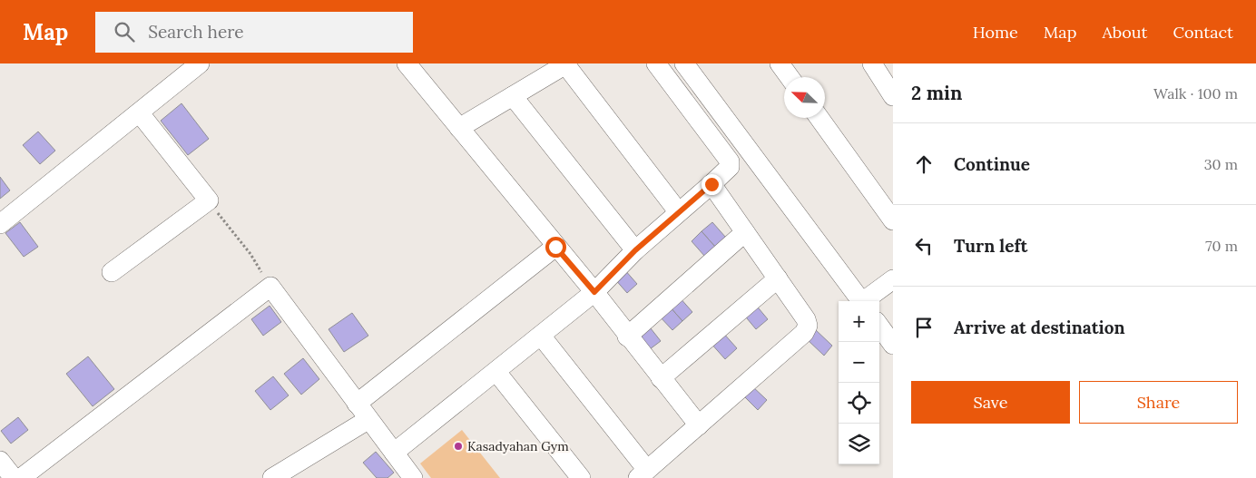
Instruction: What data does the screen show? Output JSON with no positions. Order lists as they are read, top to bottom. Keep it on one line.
{"places":["Kasadyahan Gym"],"north":"top left","page":{"header":"Map","search":"Search here","nav":["Home","Map","About","Contact"],"heading":["2 min","Walk · 100 m"],"list":[["Continue","30 m"],["Turn left","70 m"],"Arrive at destination"],"map_buttons":["+","−"],"buttons":["Save","Share"]}}
